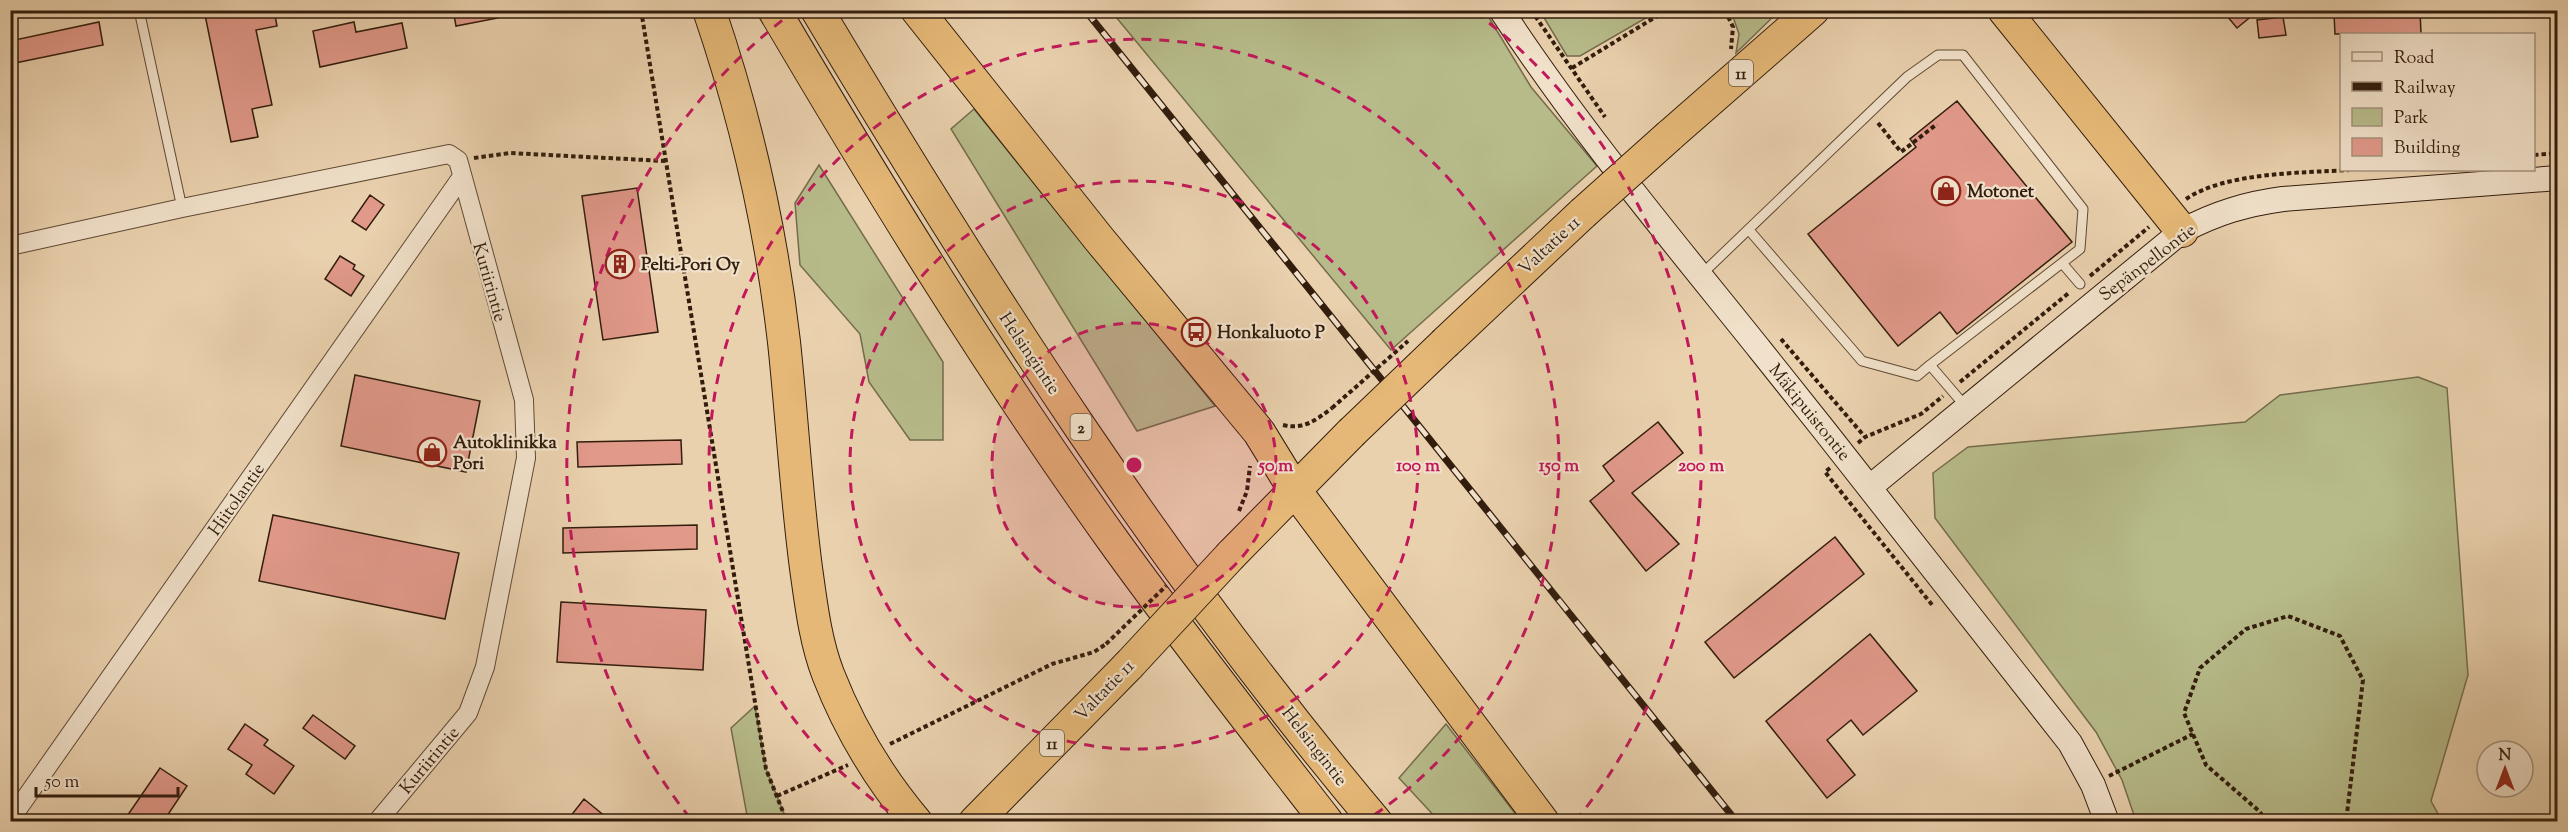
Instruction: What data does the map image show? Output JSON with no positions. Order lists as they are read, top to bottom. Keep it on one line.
{"streets":{"highway":["11","Valtatie 11","Helsingintie","2"],"street":["Sepänpellontie","Kuriirintie","Mäkipuistontie","Hiitolantie"]},"crossings":[["Sepänpellontie","Mäkipuistontie"],["Kuriirintie","Hiitolantie"]],"places":{"shop":["Motonet","Autoklinikka Pori"],"building":["Pelti-Pori Oy"],"bus stop":["Honkaluoto P"]},"legend":["Road","Railway","Park","Building"],"scale_bar":"50 m","north":"top","rings":["50 m","100 m","150 m","200 m"]}
